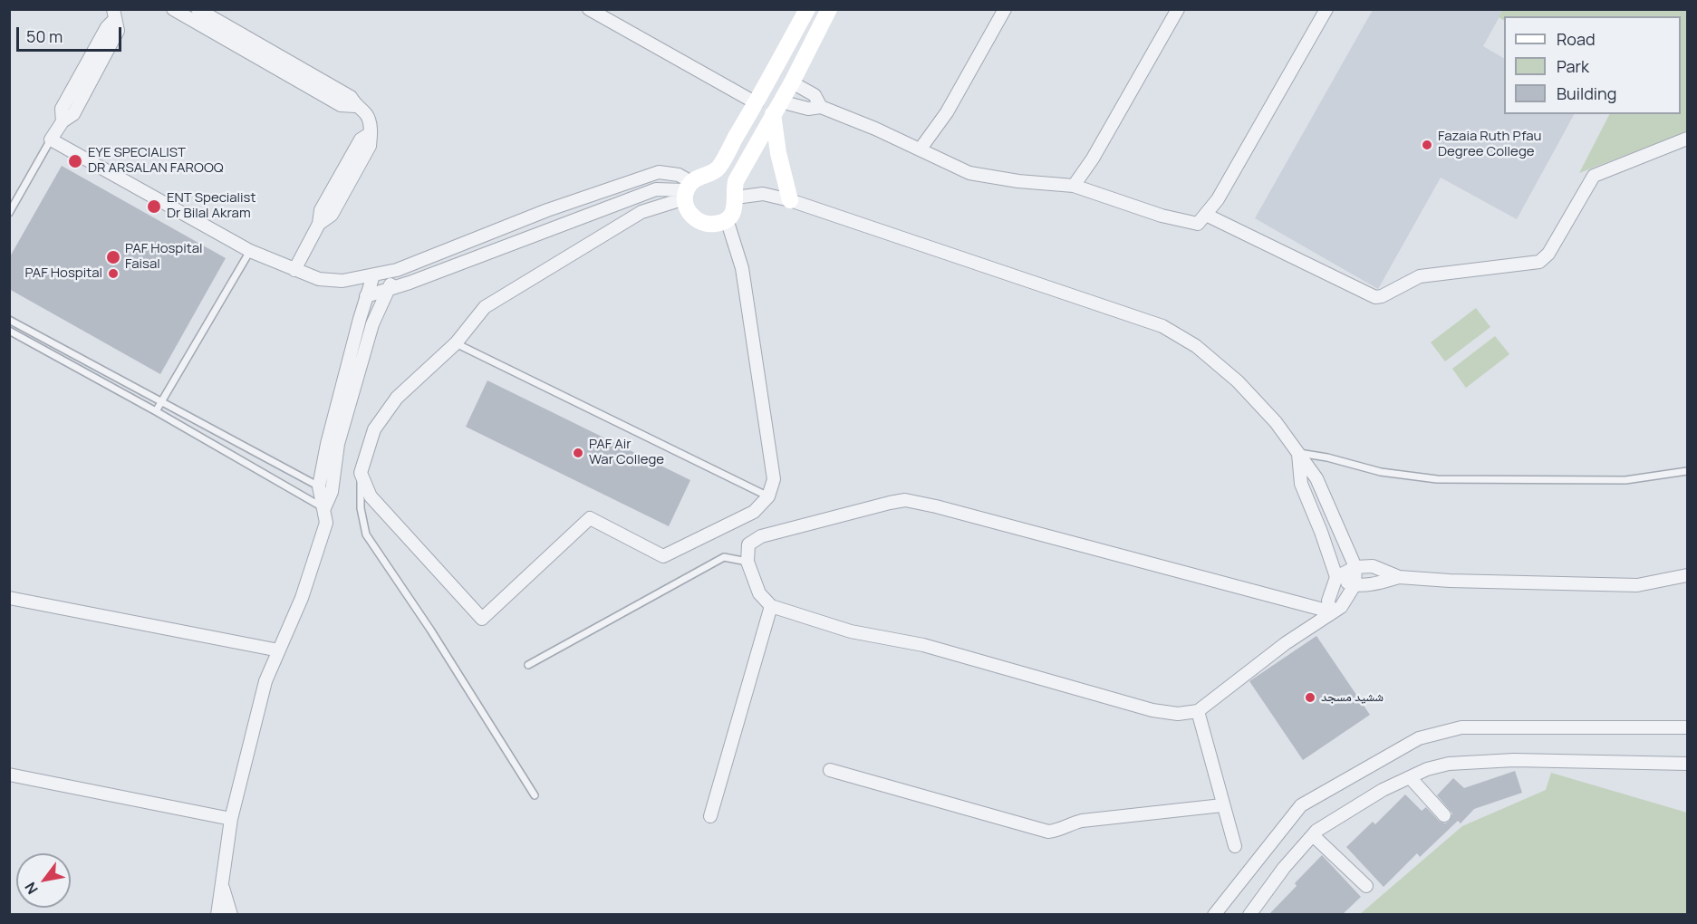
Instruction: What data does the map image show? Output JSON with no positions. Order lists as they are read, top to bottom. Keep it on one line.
{"places":["Fazaia Ruth Pfau Degree College","EYE SPECIALIST DR ARSALAN FAROOQ","ENT Specialist Dr Bilal Akram","PAF Hospital Faisal","PAF Hospital","PAF Air War College","ششید مسجد"],"legend":["Road","Park","Building"],"scale_bar":"50 m","north":"bottom left"}
